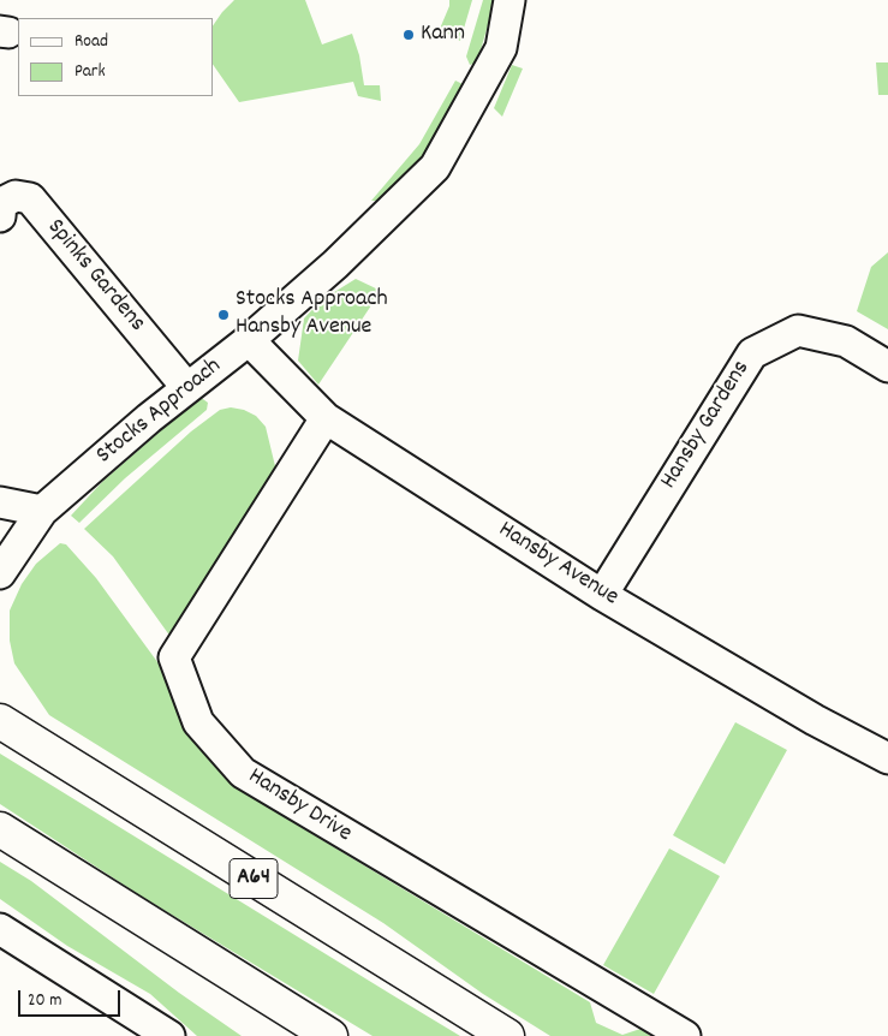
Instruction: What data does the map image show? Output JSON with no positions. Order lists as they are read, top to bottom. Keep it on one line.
{"streets":{"highway":["A64"],"street":["Spinks Gardens","Stocks Approach","Hansby Gardens","Hansby Avenue","Hansby Drive"]},"crossings":[["Spinks Gardens","Stocks Approach"],["Stocks Approach","Hansby Avenue"],["Hansby Gardens","Hansby Avenue"],["Hansby Avenue","Hansby Drive"]],"places":["Kann","Stocks Approach Hansby Avenue"],"legend":["Road","Park"],"scale_bar":"20 m"}
